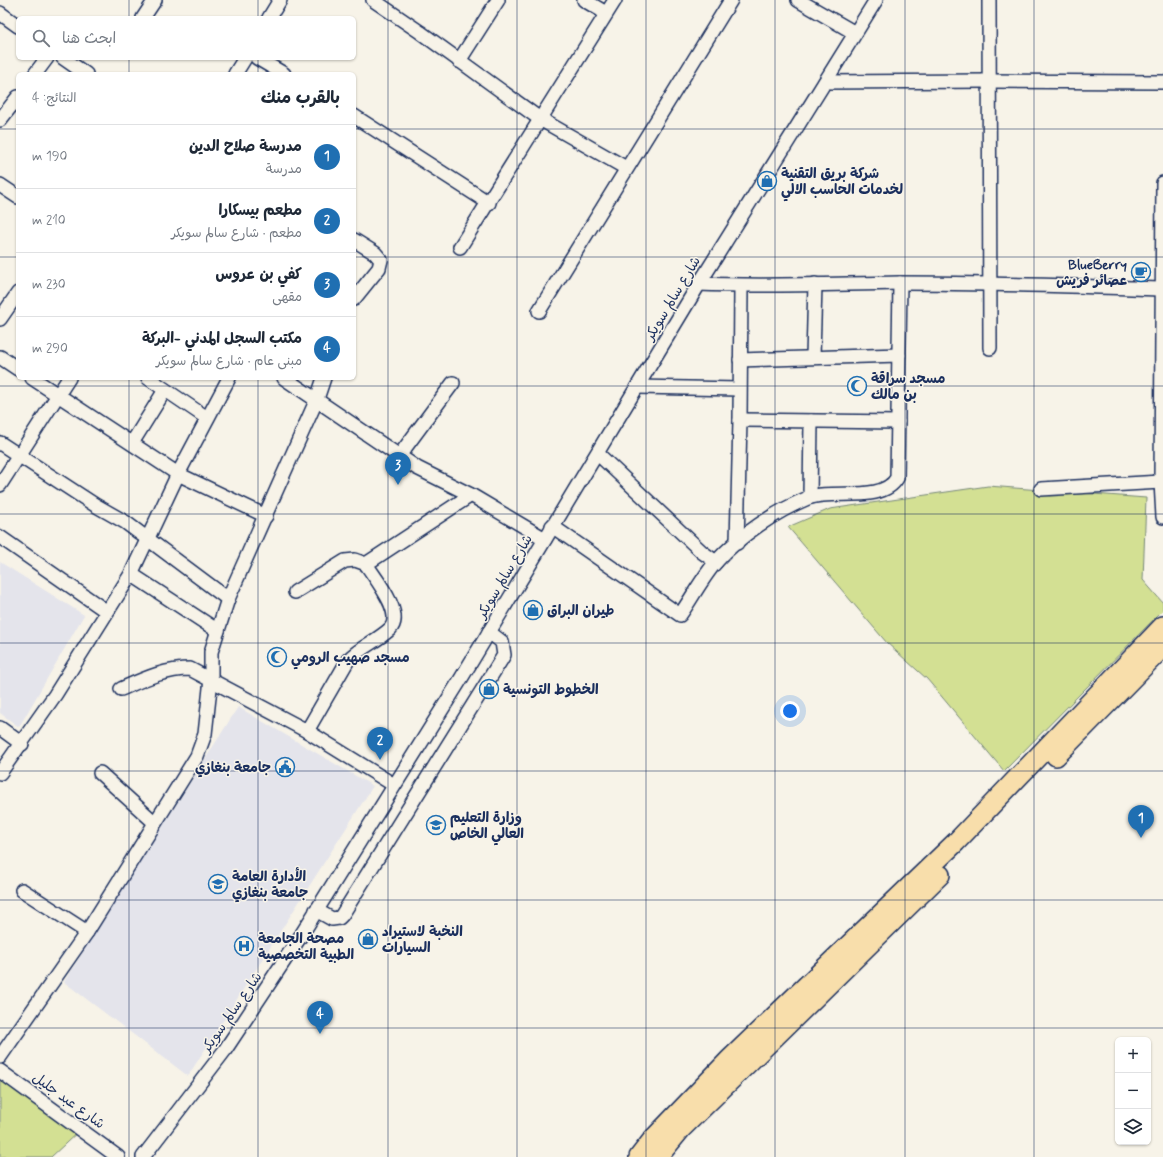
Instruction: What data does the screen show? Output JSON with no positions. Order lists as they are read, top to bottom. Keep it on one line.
{"streets":{"street":["شارع سالم سويكر","شارع عبد جليل"]},"places":{"shop":["شركة بريق التقنية لخدمات الحاسب الالي","طيران البراق","الخطوط التونسية","النخبة لاستيراد السيارات"],"cafe":["BlueBerry عصائر فريش"],"mosque":["مسجد سراقة بن مالك","مسجد صهيب الرومي"],"public building":["جامعة بنغازي"],"school or university":["وزارة التعليم العالي الخاص","الأدارة العامة جامعة بنغازي"],"hospital":["مصحة الجامعة الطبية التخصصية"]},"page":{"search":"ابحث هنا","heading":["بالقرب منك","النتائج: 4"],"list":[{"mark":"1","name":"مدرسة صلاح الدين","note":"مدرسة","value":"190 m"},{"mark":"2","name":"مطعم بيسكارا","note":"مطعم · شارع سالم سويكر","value":"210 m"},{"mark":"3","name":"كفي بن عروس","note":"مقهى","value":"230 m"},{"mark":"4","name":"مكتب السجل المدني -البركة","note":"مبنى عام · شارع سالم سويكر","value":"290 m"}],"pins":["3","2","1","4"],"map_buttons":["+","−"]}}
